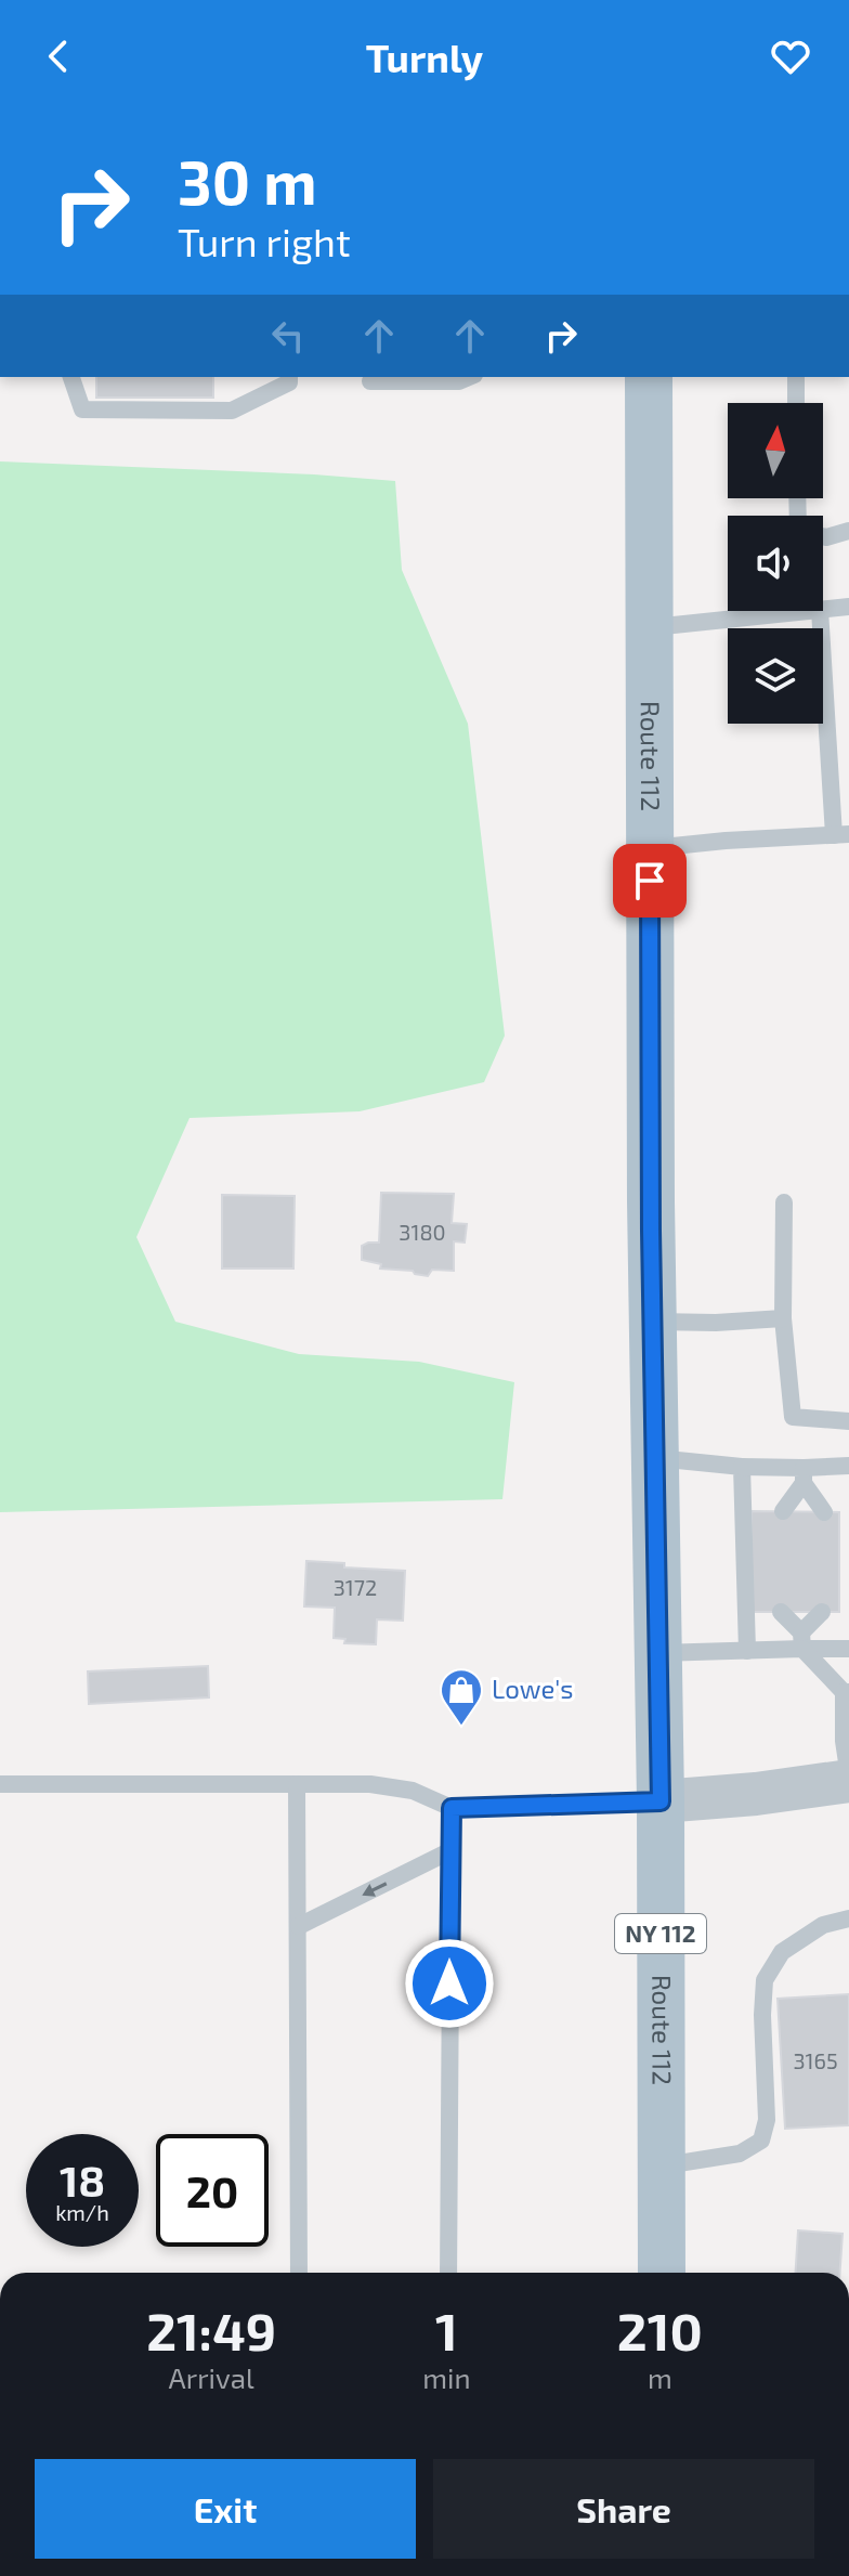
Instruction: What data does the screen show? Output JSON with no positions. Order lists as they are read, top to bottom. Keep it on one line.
{"streets":{"main road":["Route 112","NY 112"]},"places":{"shop":["Lowe's"]},"house_numbers":["3180","3172","3165"],"north":"top","page":{"header":"Turnly","turn":["30 m","Turn right"],"speed":"18 km/h","limit":"20","eta":["21:49","Arrival","1","min","210","m"],"buttons":["Exit","Share"]}}
